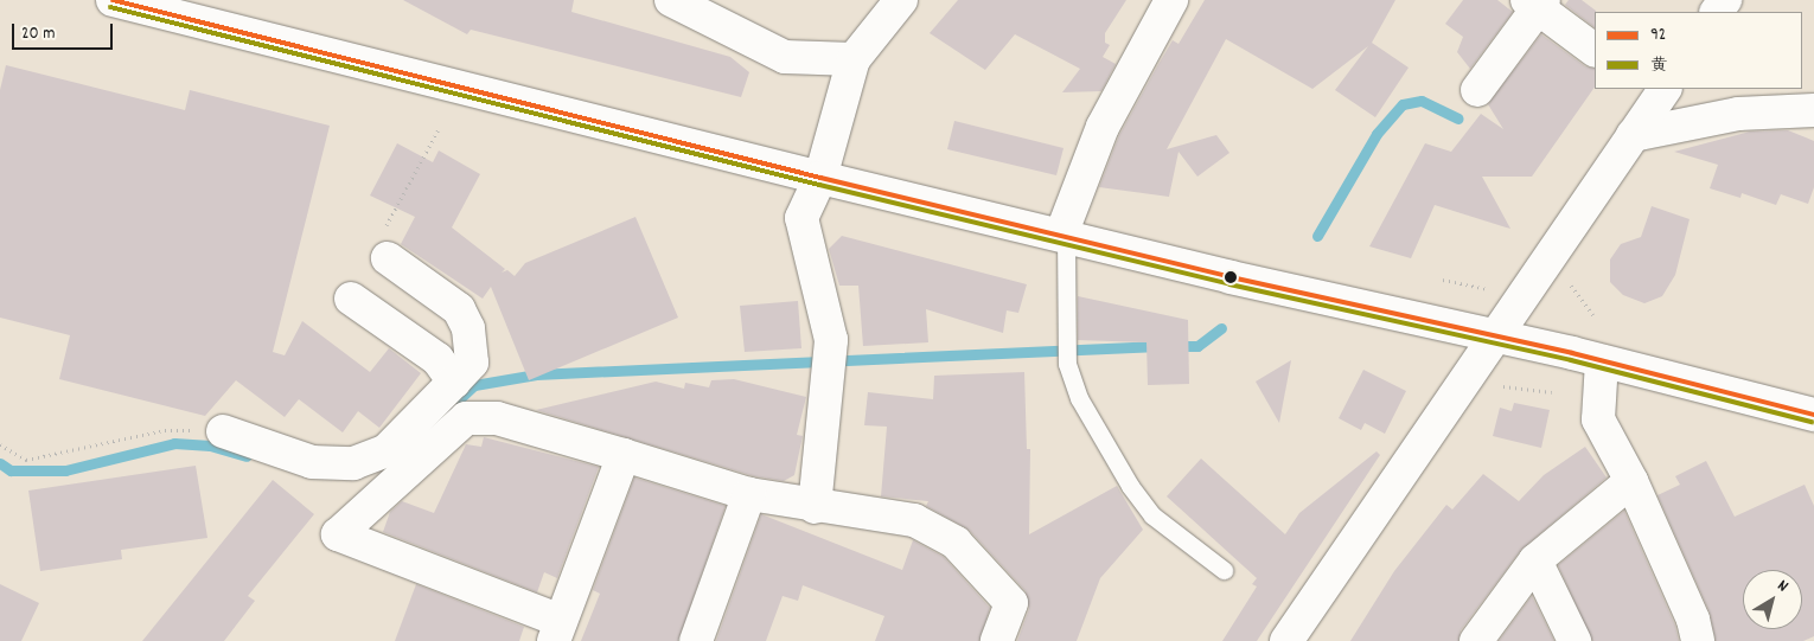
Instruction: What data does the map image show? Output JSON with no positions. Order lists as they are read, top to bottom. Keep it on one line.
{"lines":["transit line 92","transit line 黄"],"legend":["92","黄"],"scale_bar":"20 m","north":"top right"}
